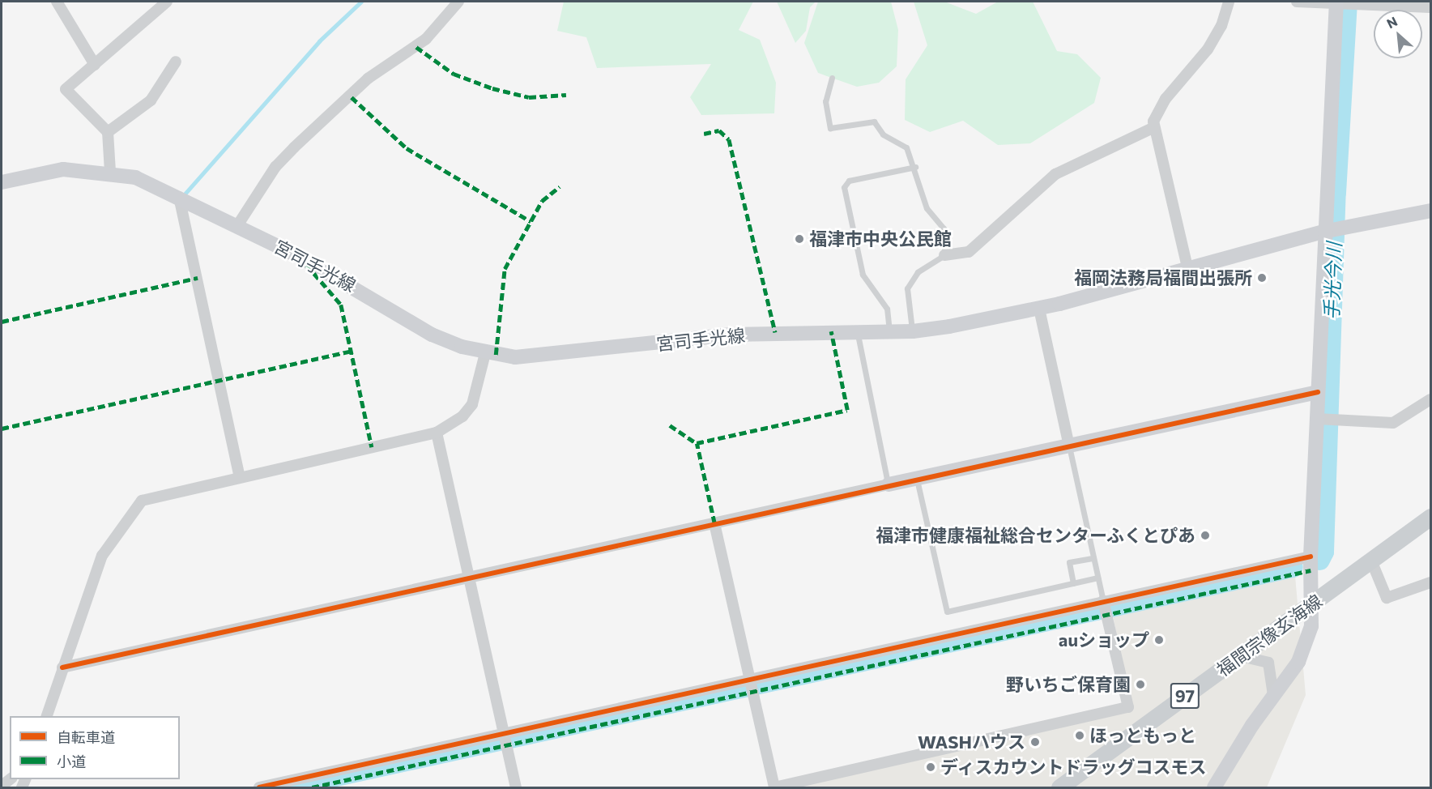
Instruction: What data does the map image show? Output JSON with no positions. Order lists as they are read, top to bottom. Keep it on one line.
{"streets":{"main road":["宮司手光線","福間宗像玄海線","97"]},"water":["手光今川"],"places":["福津市中央公民館","福岡法務局福間出張所","福津市健康福祉総合センターふくとぴあ","auショップ","野いちご保育園","ほっともっと","WASHハウス","ディスカウントドラッグコスモス"],"legend":["自転車道","小道"],"north":"top left"}
